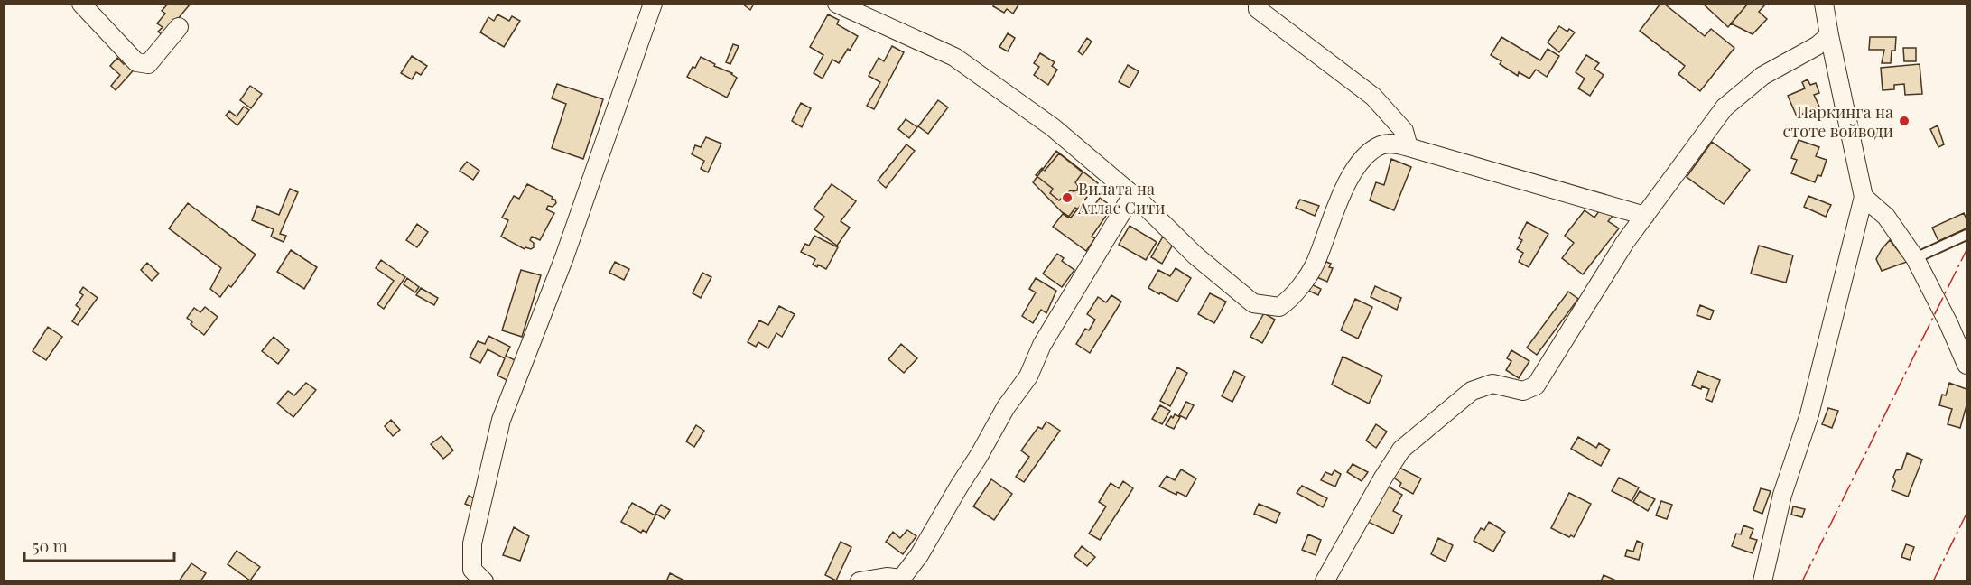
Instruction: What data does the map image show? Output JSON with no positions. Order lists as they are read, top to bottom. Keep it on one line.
{"places":["Паркинга на стоте войводи","Вилата на Атлас Сити"],"scale_bar":"50 m"}
